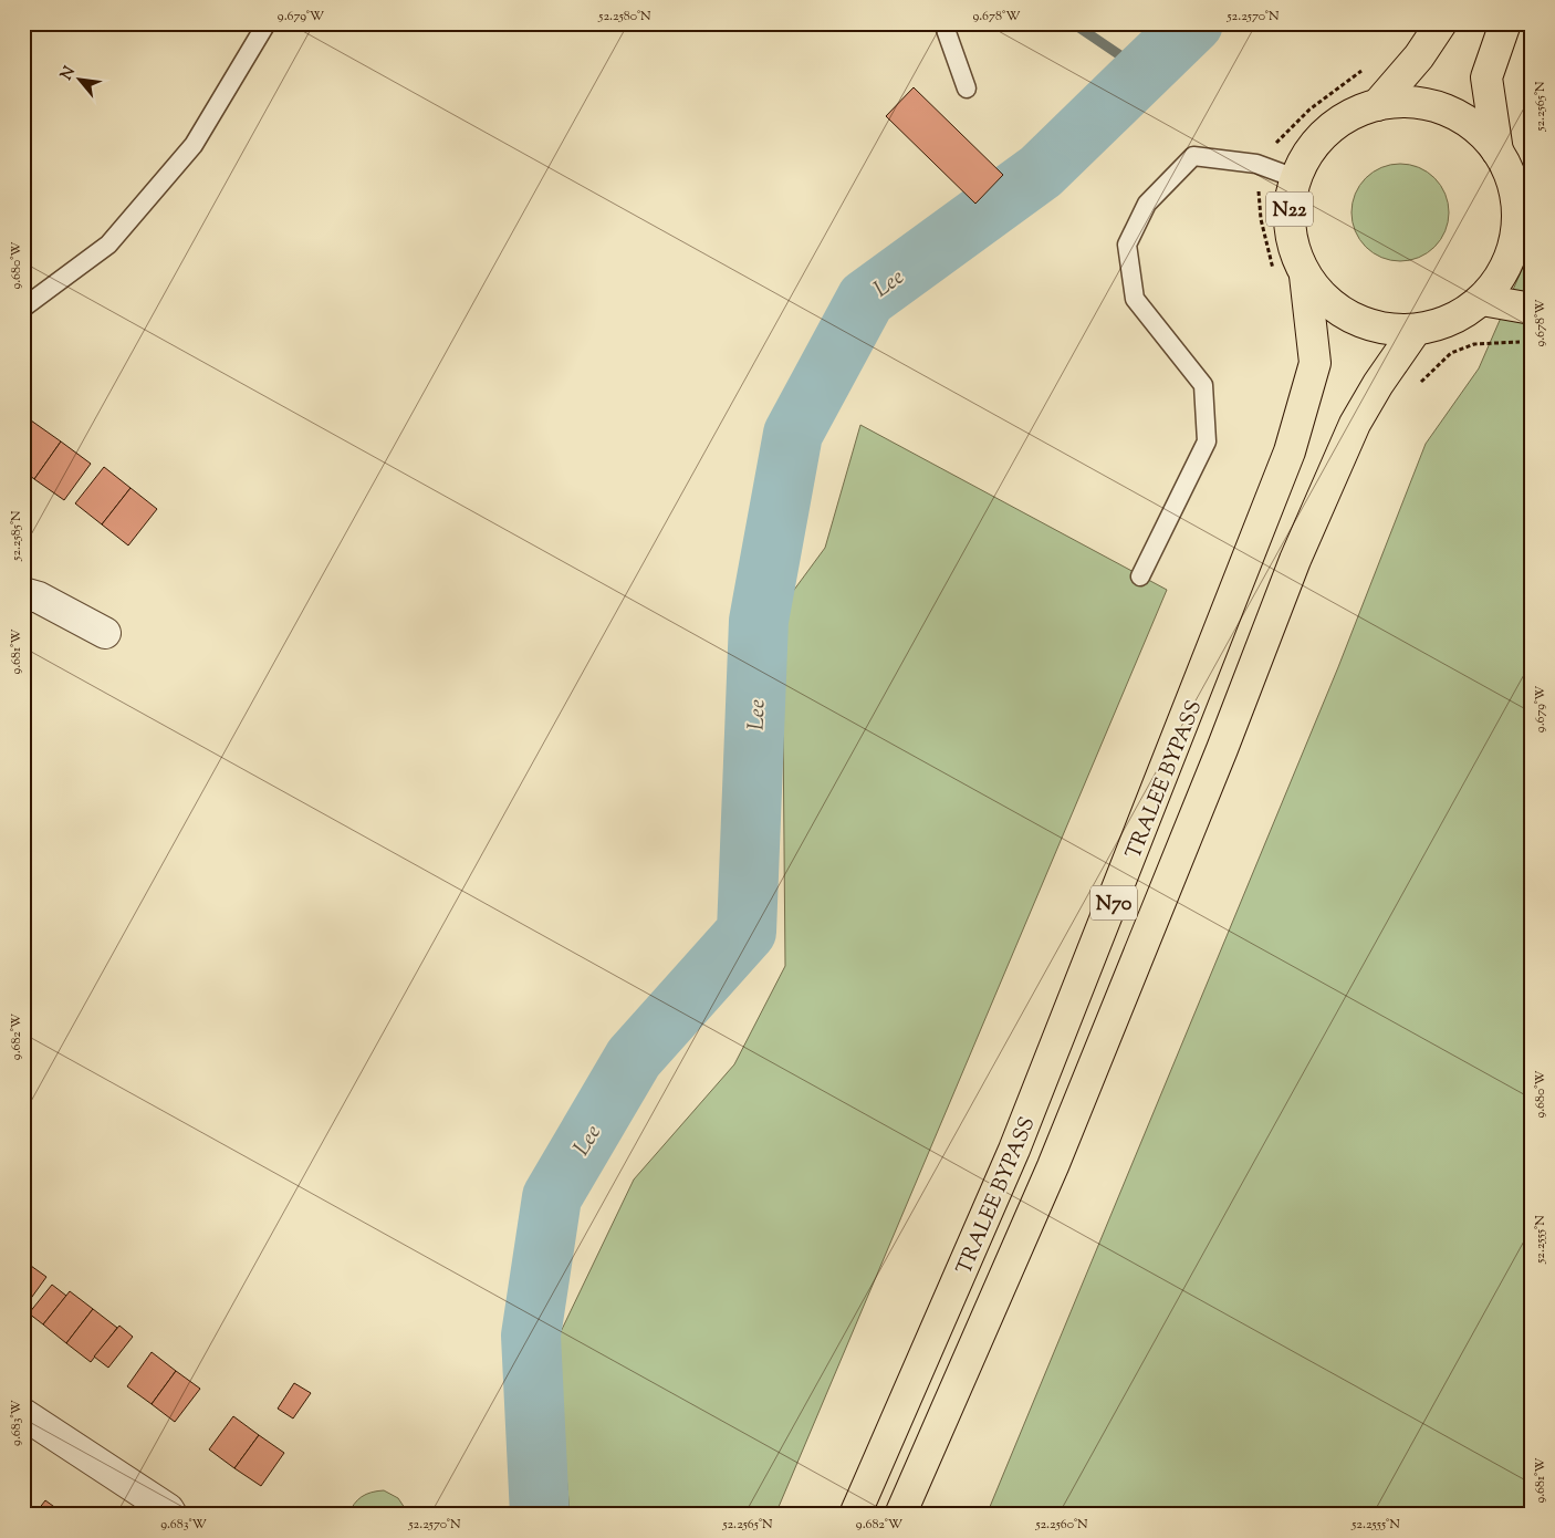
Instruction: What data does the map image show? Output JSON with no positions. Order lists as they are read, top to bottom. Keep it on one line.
{"streets":{"main road":["N22","TRALEE BYPASS","N70"]},"crossings":[["N22","TRALEE BYPASS"]],"water":["Lee"],"north":"top left","coordinates":["9.679°W","52.2580°N","9.678°W","52.2570°N","52.2565°N","9.680°W","52.2585°N","9.681°W","9.682°W","52.2555°N","9.683°W","52.2560°N"]}
